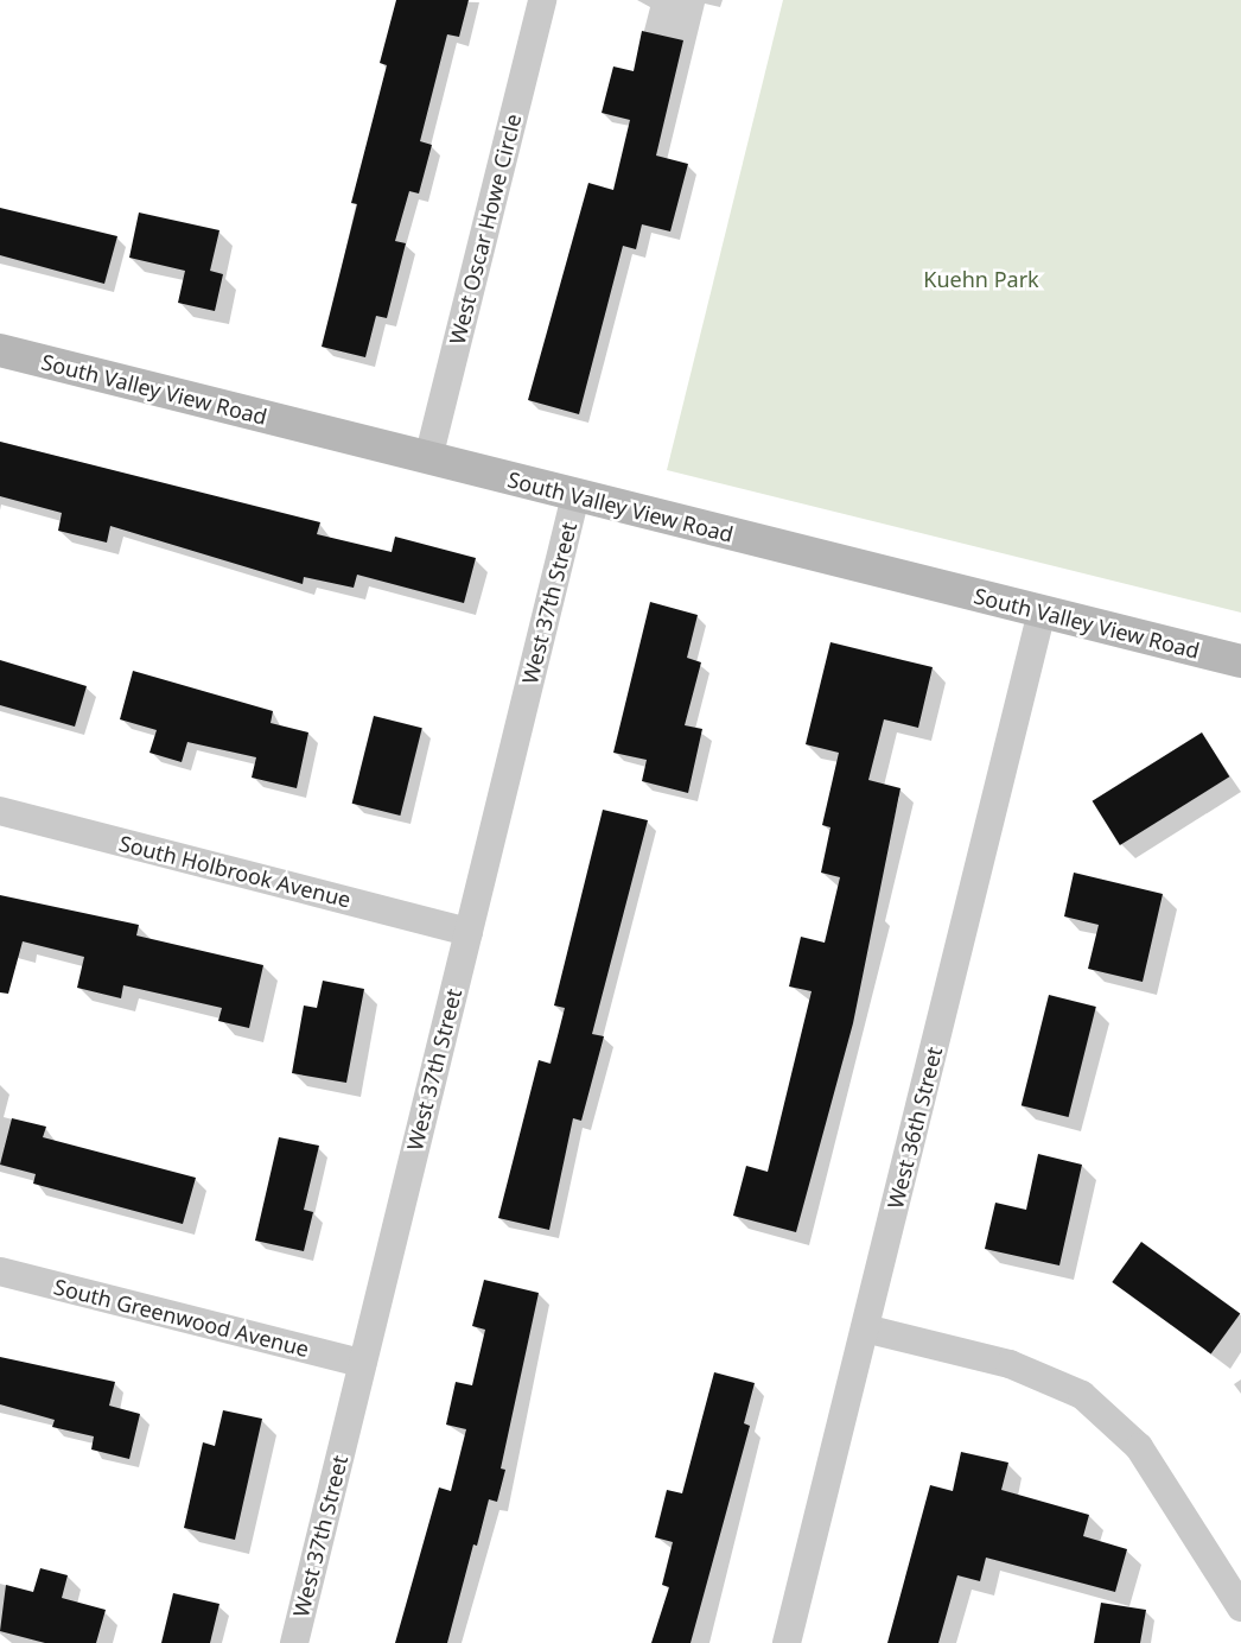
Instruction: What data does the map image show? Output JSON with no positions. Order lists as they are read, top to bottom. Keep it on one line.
{"streets":{"street":["West Oscar Howe Circle","South Valley View Road","West 37th Street","South Holbrook Avenue","West 36th Street","South Greenwood Avenue"]},"crossings":[["West Oscar Howe Circle","South Valley View Road"],["South Valley View Road","West 37th Street"],["South Valley View Road","West 36th Street"],["West 37th Street","South Holbrook Avenue"],["West 37th Street","South Greenwood Avenue"]],"parks":["Kuehn Park"]}
